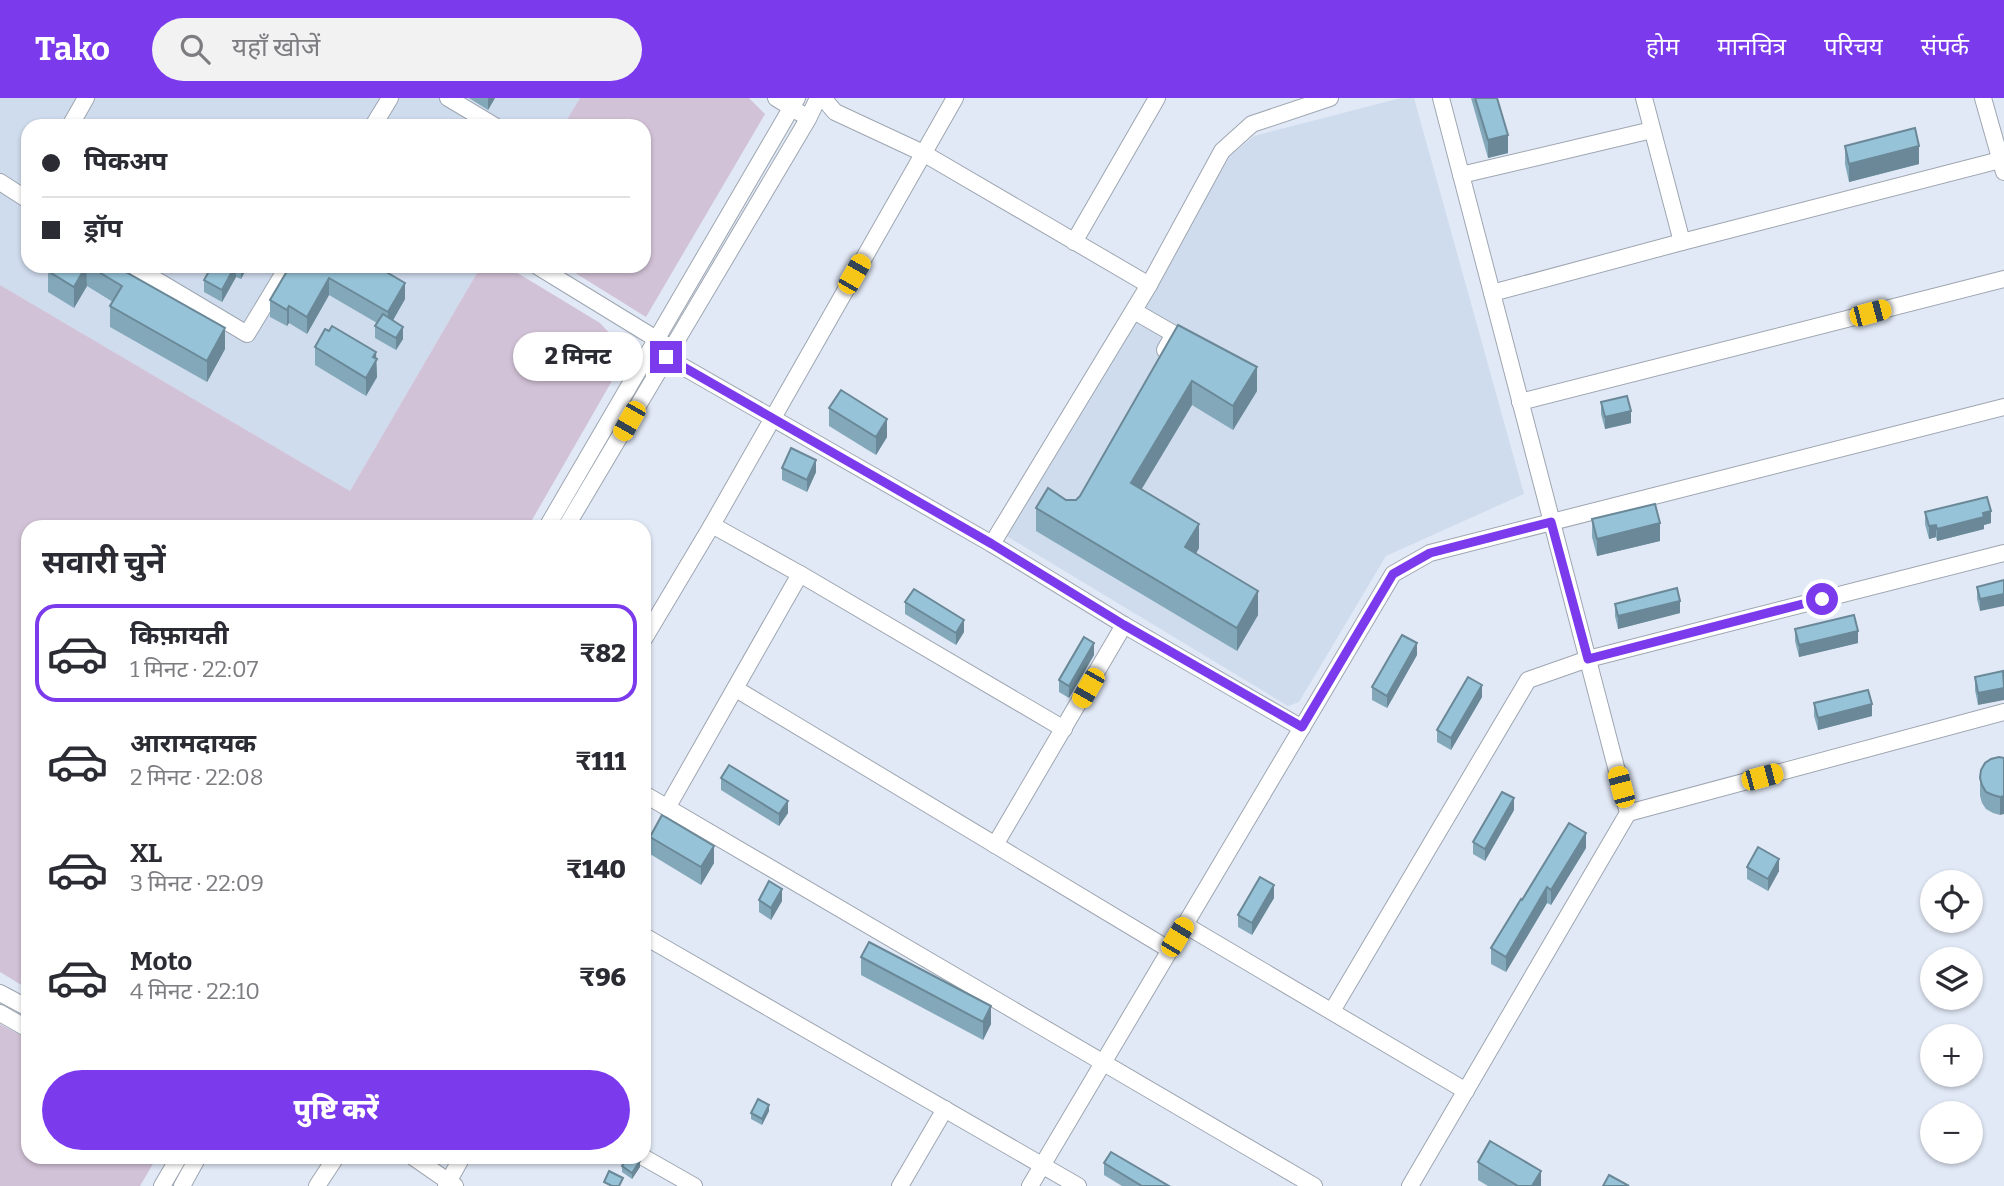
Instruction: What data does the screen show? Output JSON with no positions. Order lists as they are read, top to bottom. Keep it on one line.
{"page":{"header":"Tako","search":"यहाँ खोजें","nav":["होम","मानचित्र","परिचय","संपर्क"],"banner":["पिकअप","ड्रॉप"],"bubble":"2 मिनट","heading":"सवारी चुनें","list":[{"name":"किफ़ायती","note":"1 मिनट · 22:07","value":"₹82"},{"name":"आरामदायक","note":"2 मिनट · 22:08","value":"₹111"},{"name":"XL","note":"3 मिनट · 22:09","value":"₹140"},{"name":"Moto","note":"4 मिनट · 22:10","value":"₹96"}],"map_buttons":["+","−"],"buttons":"पुष्टि करें"}}
